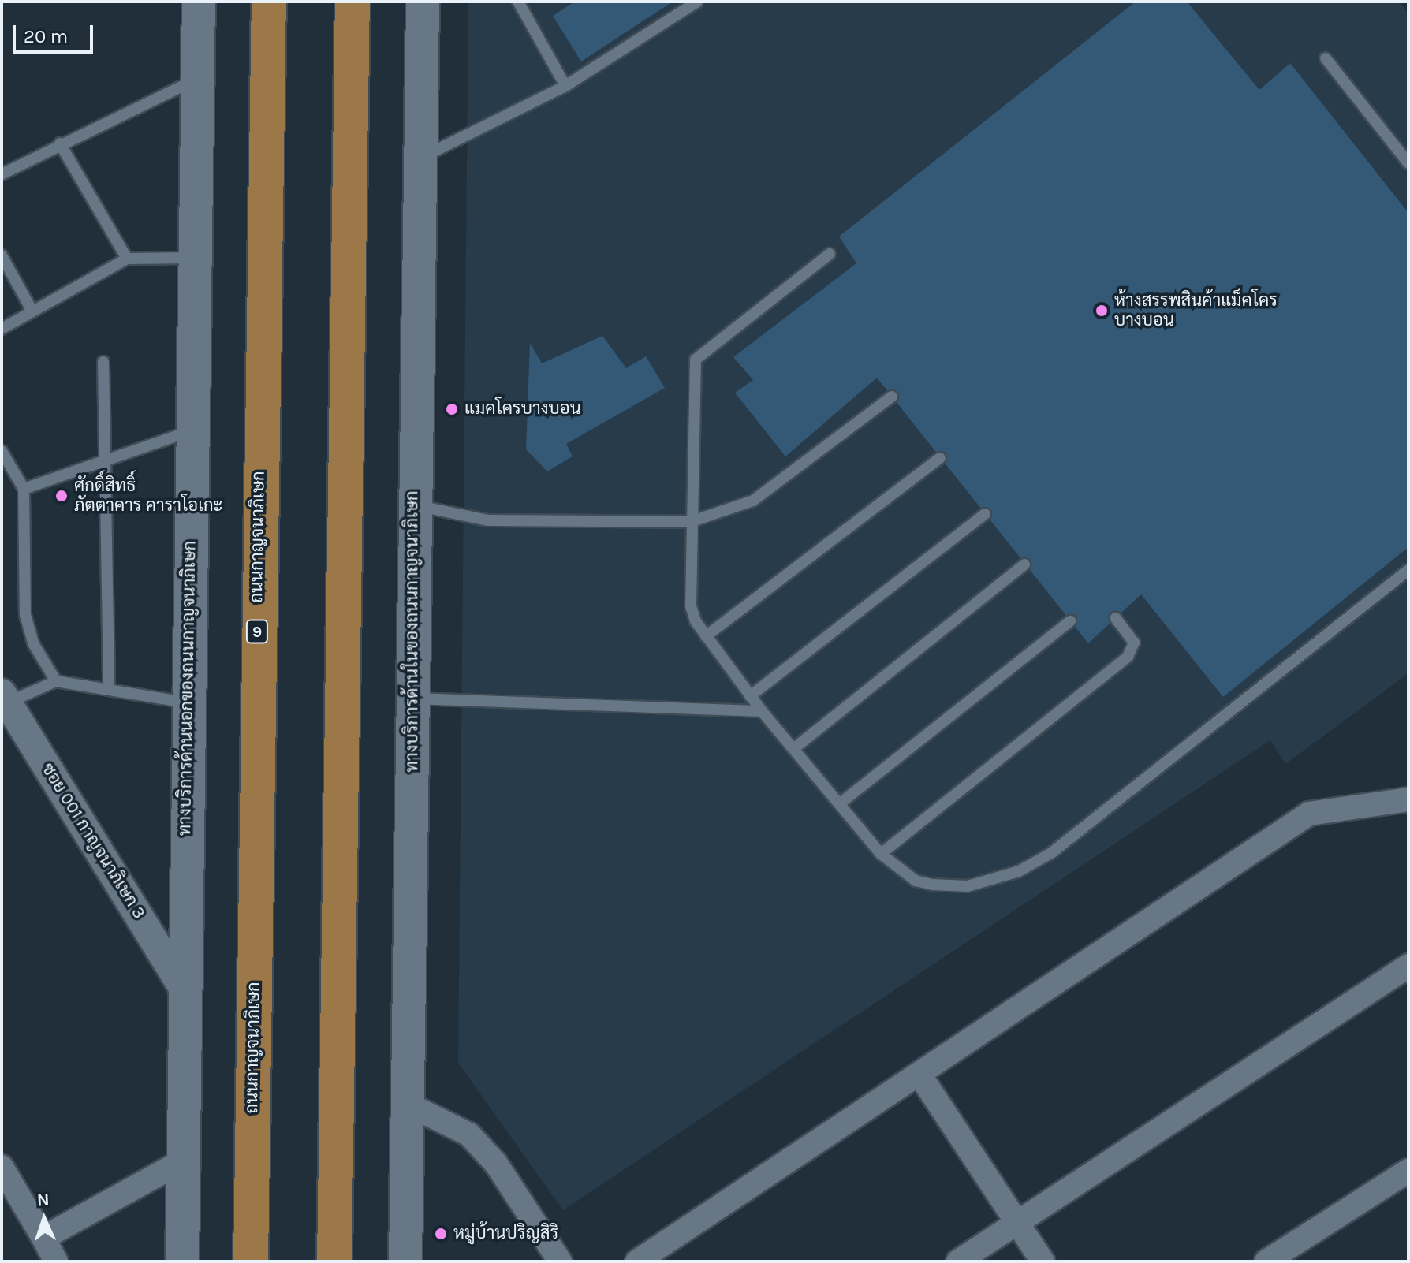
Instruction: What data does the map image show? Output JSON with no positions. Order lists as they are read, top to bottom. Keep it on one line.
{"streets":{"highway":["ถนนกาญจนาภิเษก","9"],"main road":["ทางบริการด้านในของถนนกาญจนาภิเษก","ทางบริการด้านนอกของถนนกาญจนาภิเษก"],"street":["ซอย 001 กาญจนาภิเษก 3"]},"crossings":[["ทางบริการด้านนอกของถนนกาญจนาภิเษก","ซอย 001 กาญจนาภิเษก 3"]],"places":["ห้างสรรพสินค้าแม็คโคร บางบอน","แมคโครบางบอน","ศักดิ์สิทธิ์ ภัตตาคาร คาราโอเกะ","หมู่บ้านปริญสิริ"],"scale_bar":"20 m","north":"top"}
